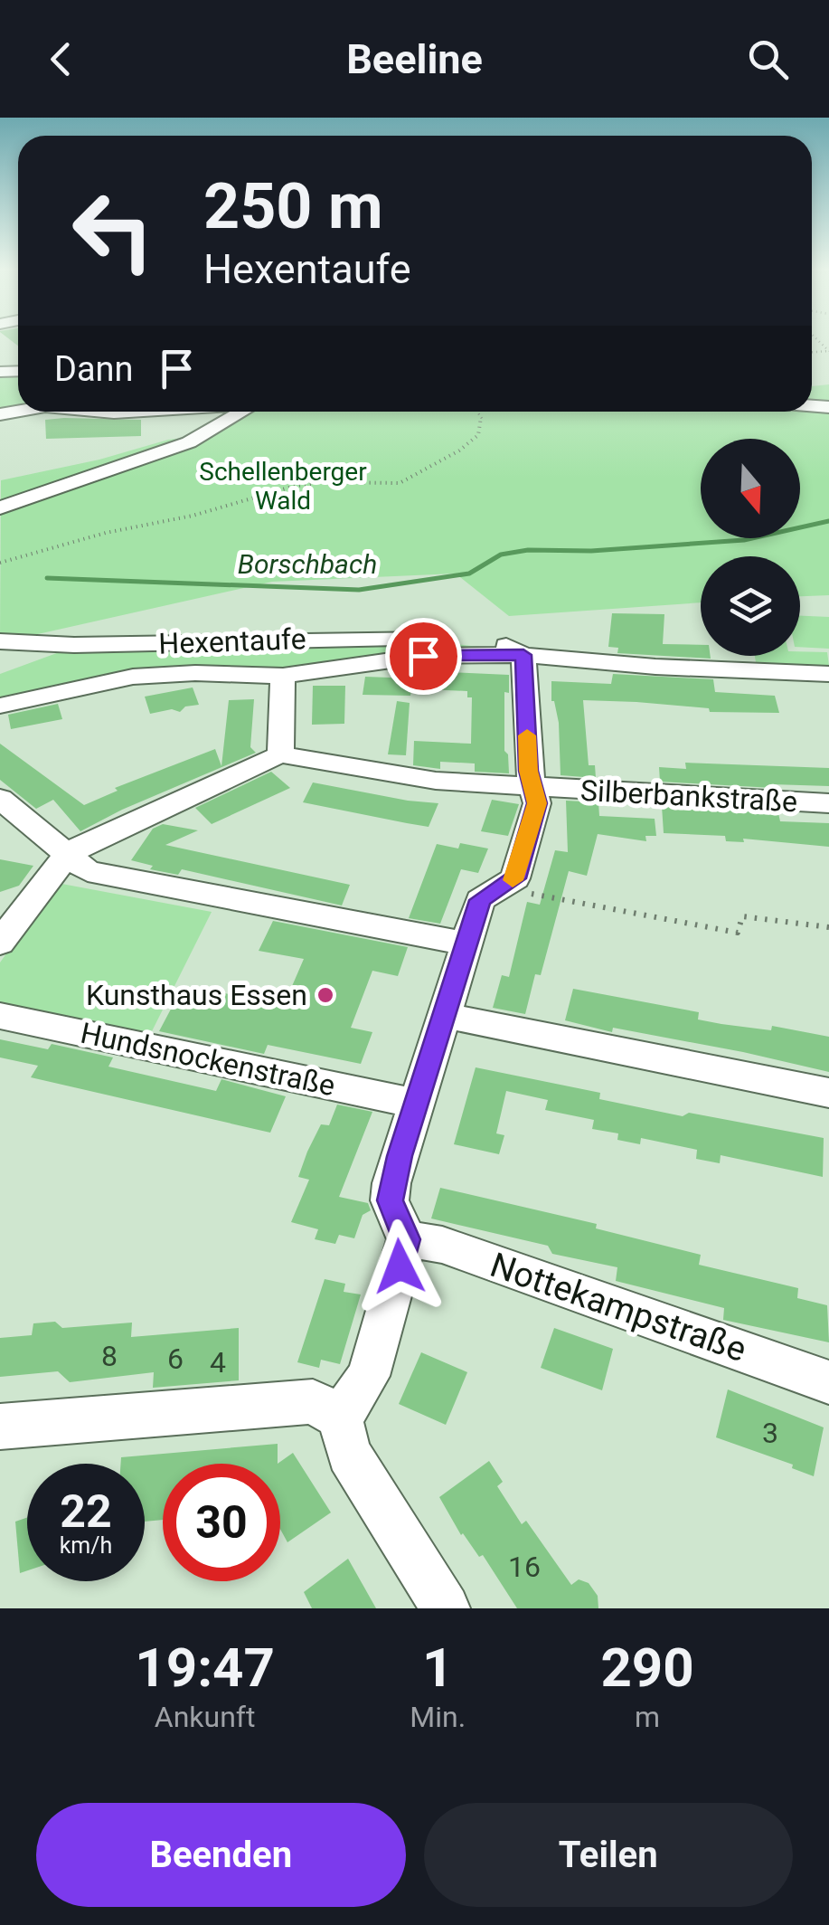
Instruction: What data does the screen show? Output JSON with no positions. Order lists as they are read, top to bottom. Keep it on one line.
{"streets":{"street":["Hexentaufe","Silberbankstraße","Hundsnockenstraße","Nottekampstraße"]},"water":["Borschbach"],"parks":["Schellenberger Wald"],"places":["Kunsthaus Essen"],"house_numbers":["8","6","4","3","16"],"north":"bottom","page":{"header":"Beeline","turn":["250 m","Hexentaufe"],"then":"Dann","speed":"22 km/h","limit":"30","eta":["19:47","Ankunft","1","Min.","290","m"],"buttons":["Beenden","Teilen"]}}
